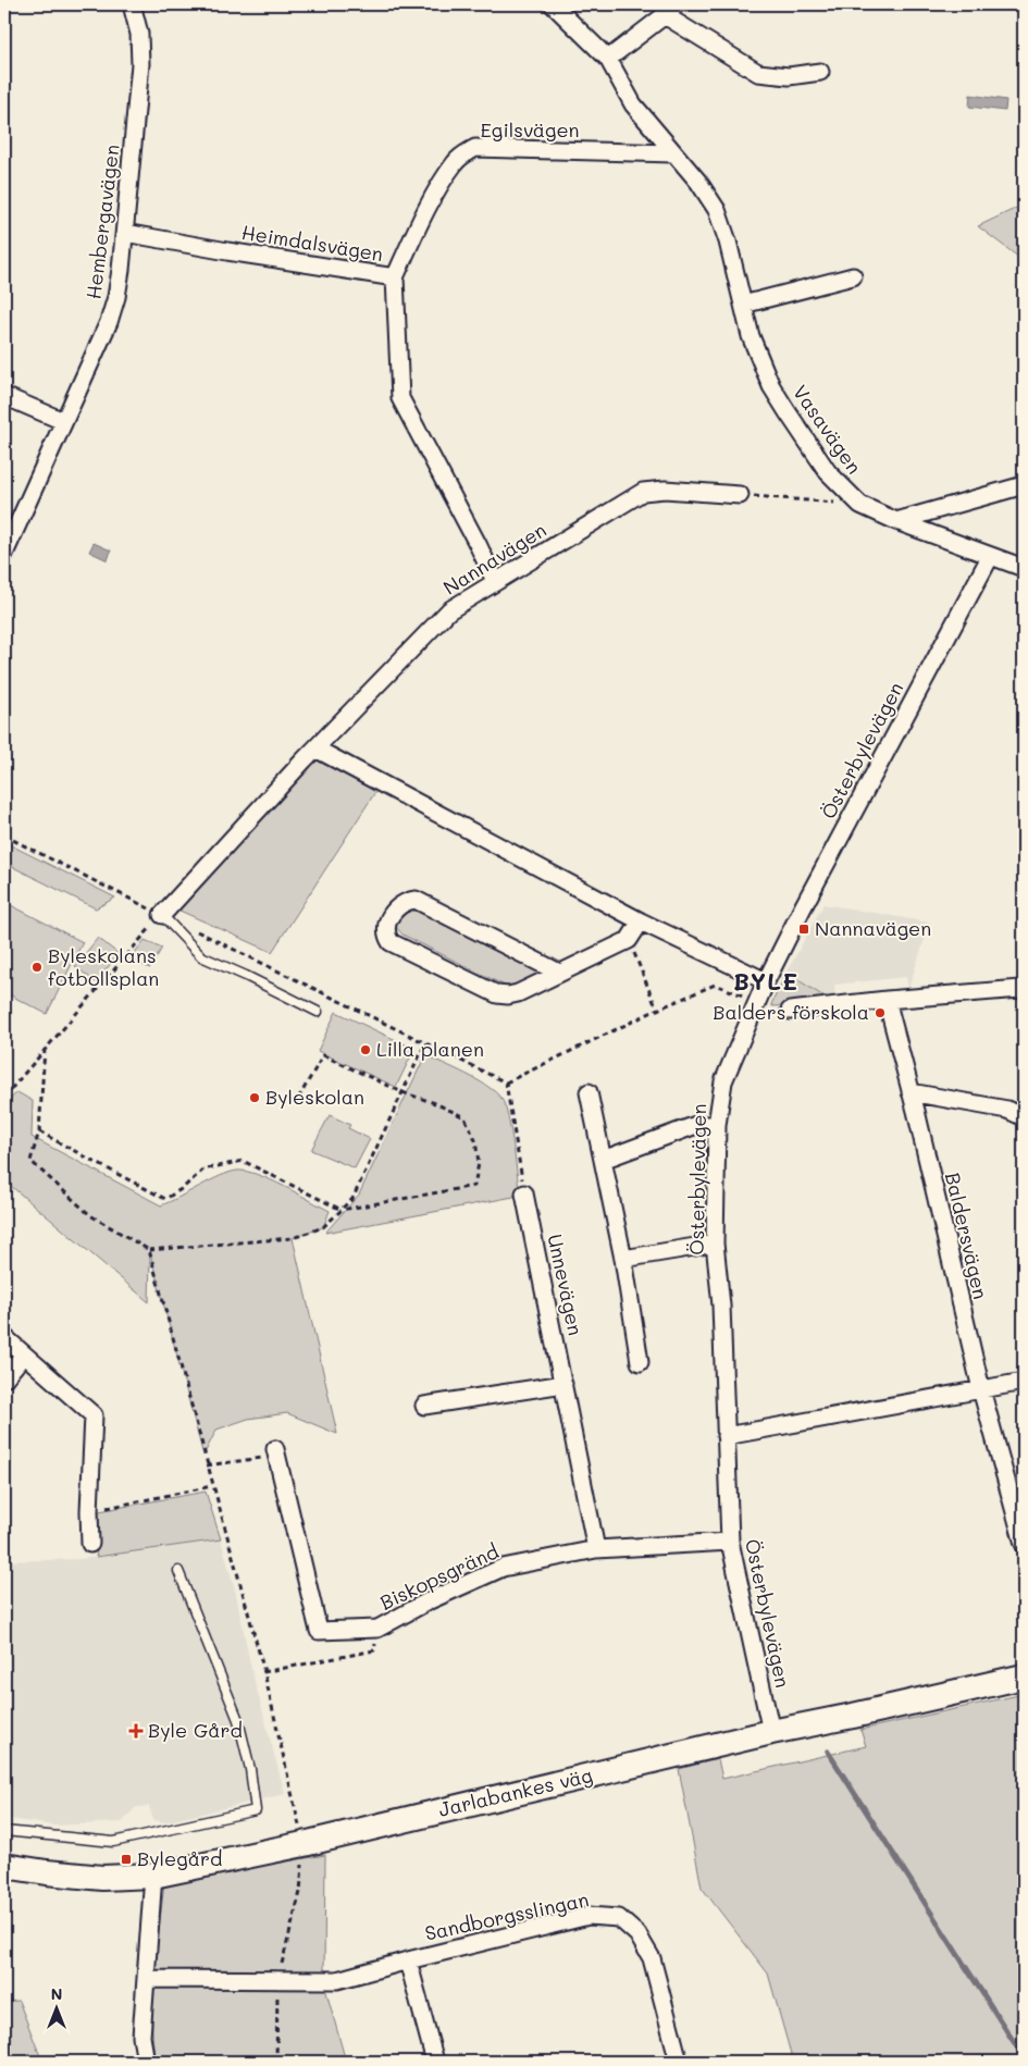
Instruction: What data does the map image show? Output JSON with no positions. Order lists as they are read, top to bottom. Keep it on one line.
{"streets":{"main road":["Jarlabankes väg"],"street":["Egilsvägen","Hembergavägen","Heimdalsvägen","Vasavägen","Nannavägen","Österbylevägen","Baldersvägen","Unnevägen","Biskopsgränd","Sandborgsslingan"]},"crossings":[["Egilsvägen","Heimdalsvägen"],["Egilsvägen","Vasavägen"],["Hembergavägen","Heimdalsvägen"],["Heimdalsvägen","Nannavägen"],["Vasavägen","Österbylevägen"],["Österbylevägen","Biskopsgränd"],["Österbylevägen","Jarlabankes väg"],["Unnevägen","Biskopsgränd"]],"districts":["BYLE"],"places":{"transit":["Nannavägen","Bylegård"],"other":["Byleskolans fotbollsplan","Balders förskola","Lilla planen","Byleskolan"],"health":["Byle Gård"]},"north":"top"}
